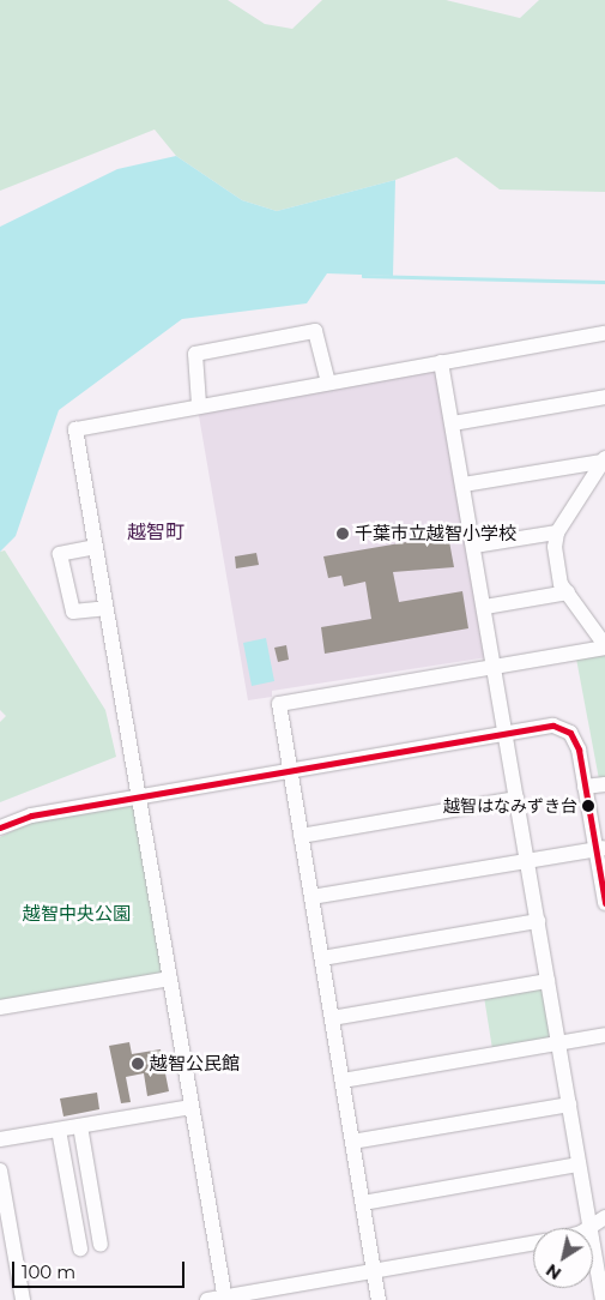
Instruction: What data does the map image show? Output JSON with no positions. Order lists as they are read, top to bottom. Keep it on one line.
{"districts":["越智町"],"parks":["越智中央公園"],"places":["千葉市立越智小学校","越智はなみずき台","越智公民館"],"scale_bar":"100 m","north":"bottom left"}
